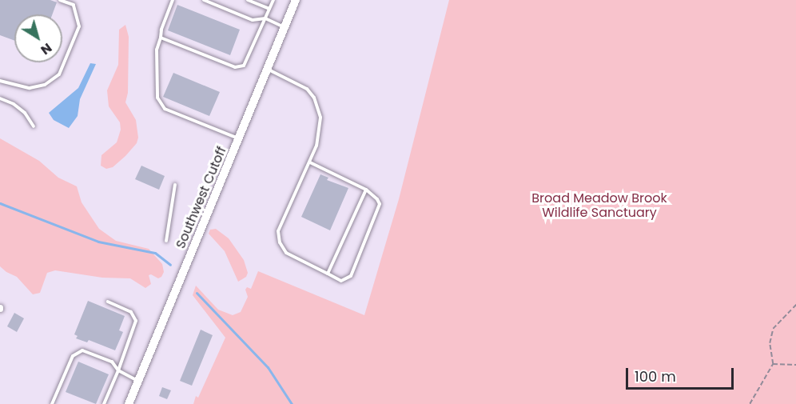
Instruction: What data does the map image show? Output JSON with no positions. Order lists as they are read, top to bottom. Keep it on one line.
{"streets":{"main road":["Southwest Cutoff"]},"parks":["Broad Meadow Brook Wildlife Sanctuary"],"scale_bar":"100 m","north":"bottom right"}
